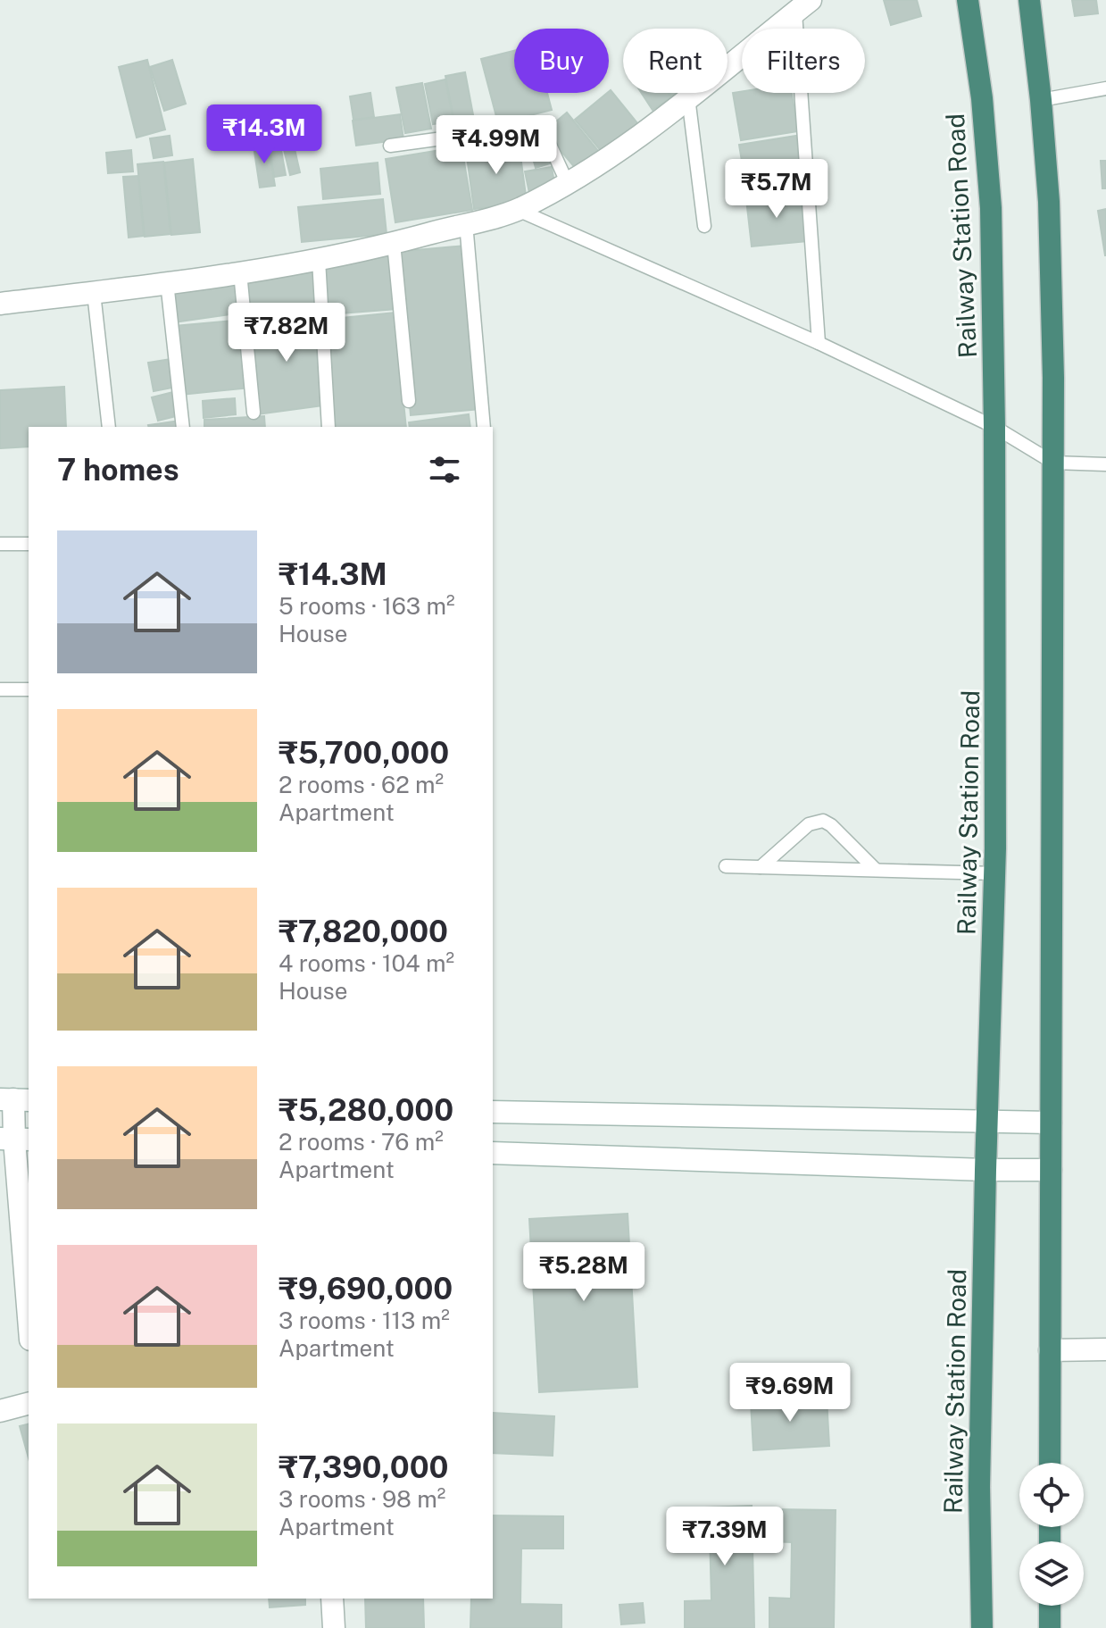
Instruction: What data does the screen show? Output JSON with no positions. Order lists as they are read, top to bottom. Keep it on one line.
{"streets":{"highway":["Railway Station Road"]},"page":{"chip":["Buy","Rent","Filters"],"price":["₹14.3M","₹4.99M","₹5.7M","₹7.82M","₹5.28M","₹9.69M","₹7.39M"],"heading":"7 homes","list":[{"name":"₹14.3M","note":"5 rooms · 163 m² · House"},{"name":"₹5,700,000","note":"2 rooms · 62 m² · Apartment"},{"name":"₹7,820,000","note":"4 rooms · 104 m² · House"},{"name":"₹5,280,000","note":"2 rooms · 76 m² · Apartment"},{"name":"₹9,690,000","note":"3 rooms · 113 m² · Apartment"},{"name":"₹7,390,000","note":"3 rooms · 98 m² · Apartment"}]}}
